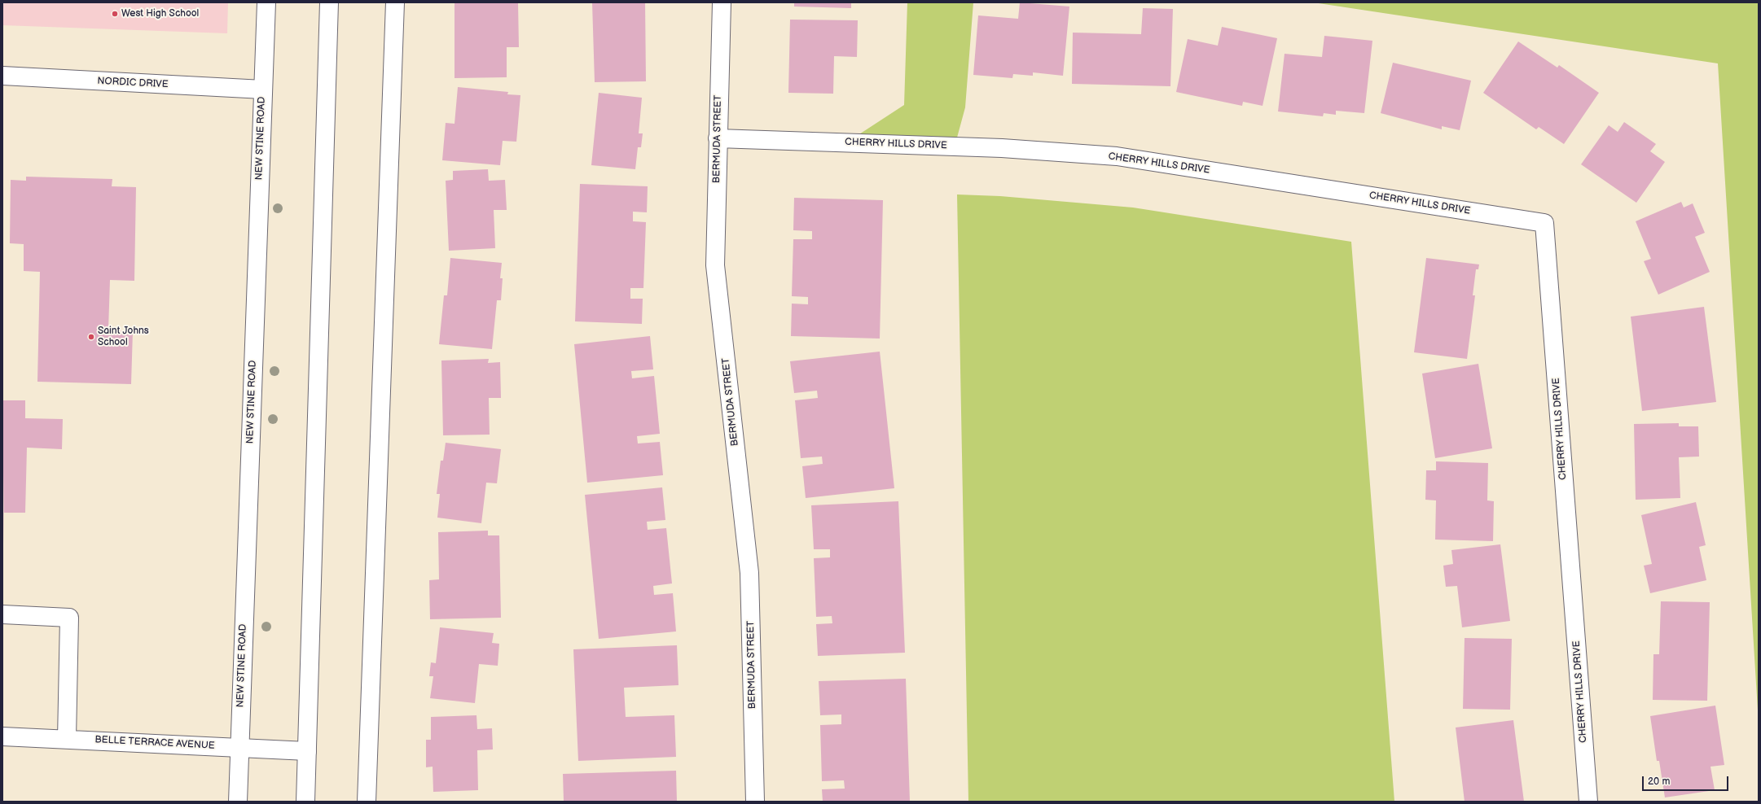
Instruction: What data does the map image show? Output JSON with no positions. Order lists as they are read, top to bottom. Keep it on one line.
{"streets":{"street":["NORDIC DRIVE","NEW STINE ROAD","BERMUDA STREET","CHERRY HILLS DRIVE","BELLE TERRACE AVENUE"]},"crossings":[["NORDIC DRIVE","NEW STINE ROAD"],["NEW STINE ROAD","BELLE TERRACE AVENUE"],["BERMUDA STREET","CHERRY HILLS DRIVE"]],"places":["West High School","Saint Johns School"],"scale_bar":"20 m"}
